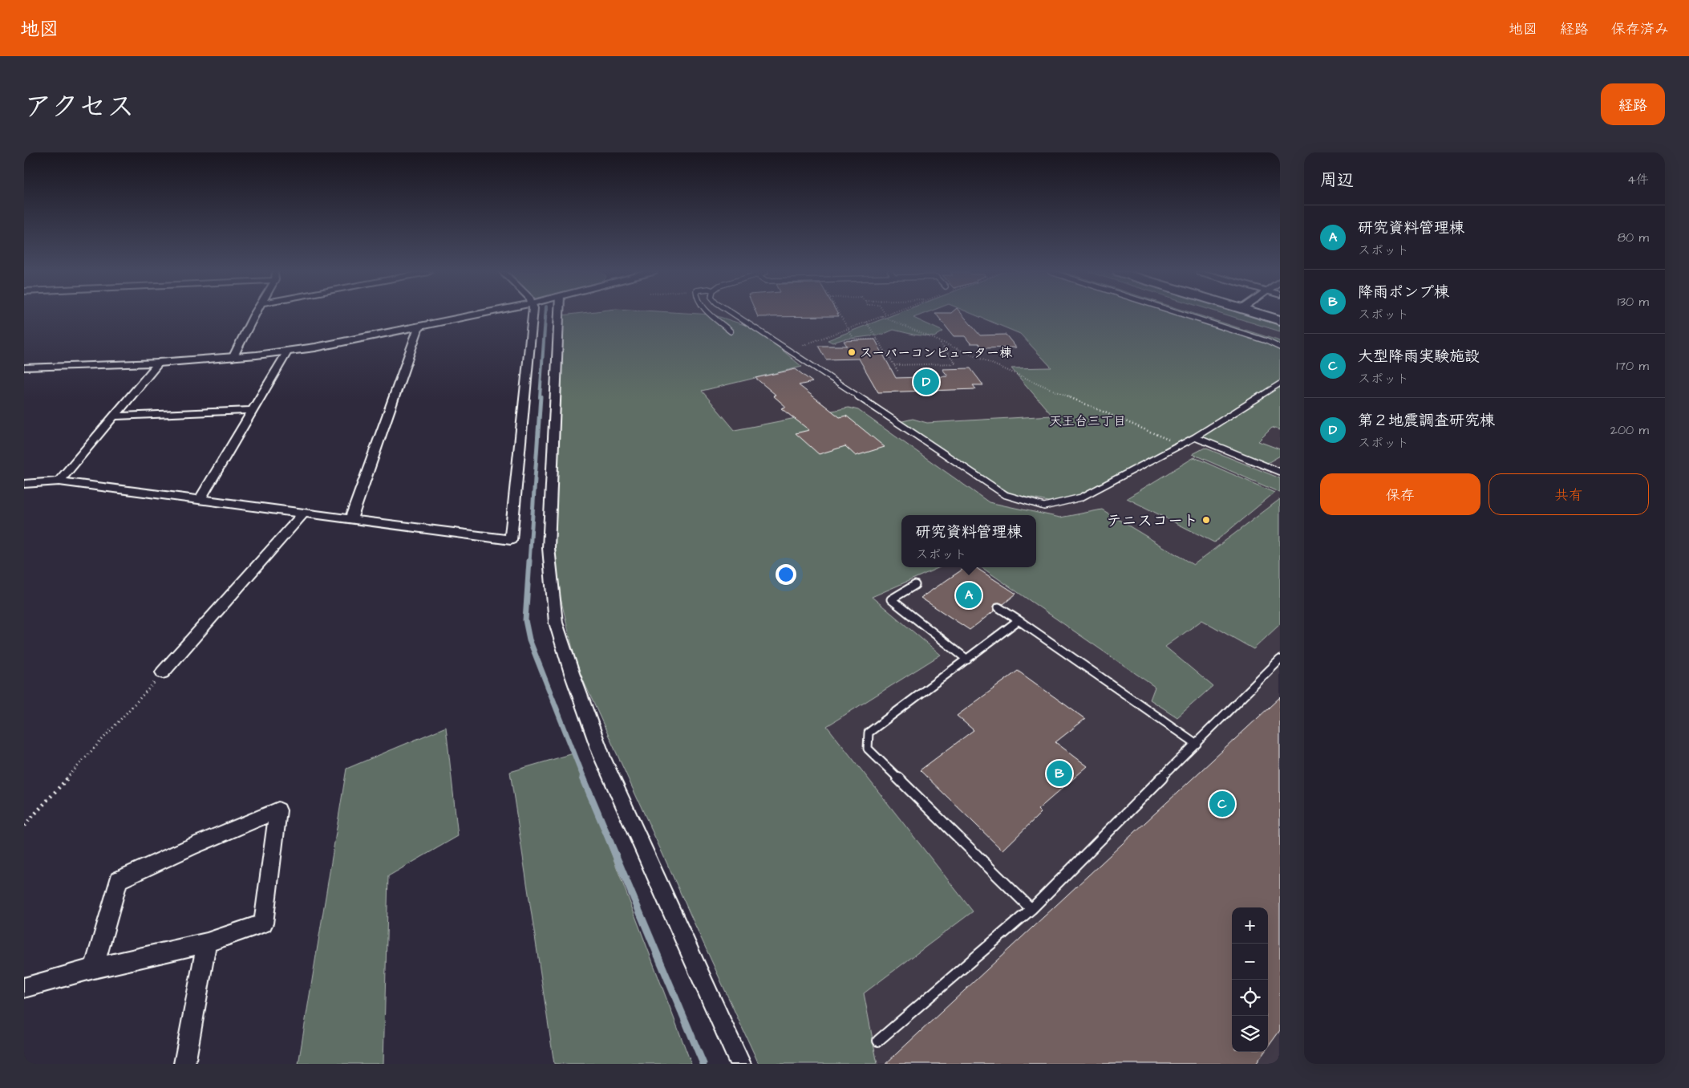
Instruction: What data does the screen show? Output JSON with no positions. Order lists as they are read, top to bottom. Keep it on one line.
{"districts":["天王台三丁目"],"places":["スーパーコンピューター棟","テニスコート"],"page":{"header":"地図","nav":["地図","経路","保存済み"],"title":"アクセス","buttons":["経路",["保存","共有"]],"heading":["周辺","4件"],"list":[{"mark":"A","name":"研究資料管理棟","note":"スポット","value":"80 m"},{"mark":"B","name":"降雨ポンプ棟","note":"スポット","value":"130 m"},{"mark":"C","name":"大型降雨実験施設","note":"スポット","value":"170 m"},{"mark":"D","name":"第２地震調査研究棟","note":"スポット","value":"200 m"}],"pins":["D","A","B","C"],"popup":["研究資料管理棟","スポット"],"map_buttons":["+","−"]}}
